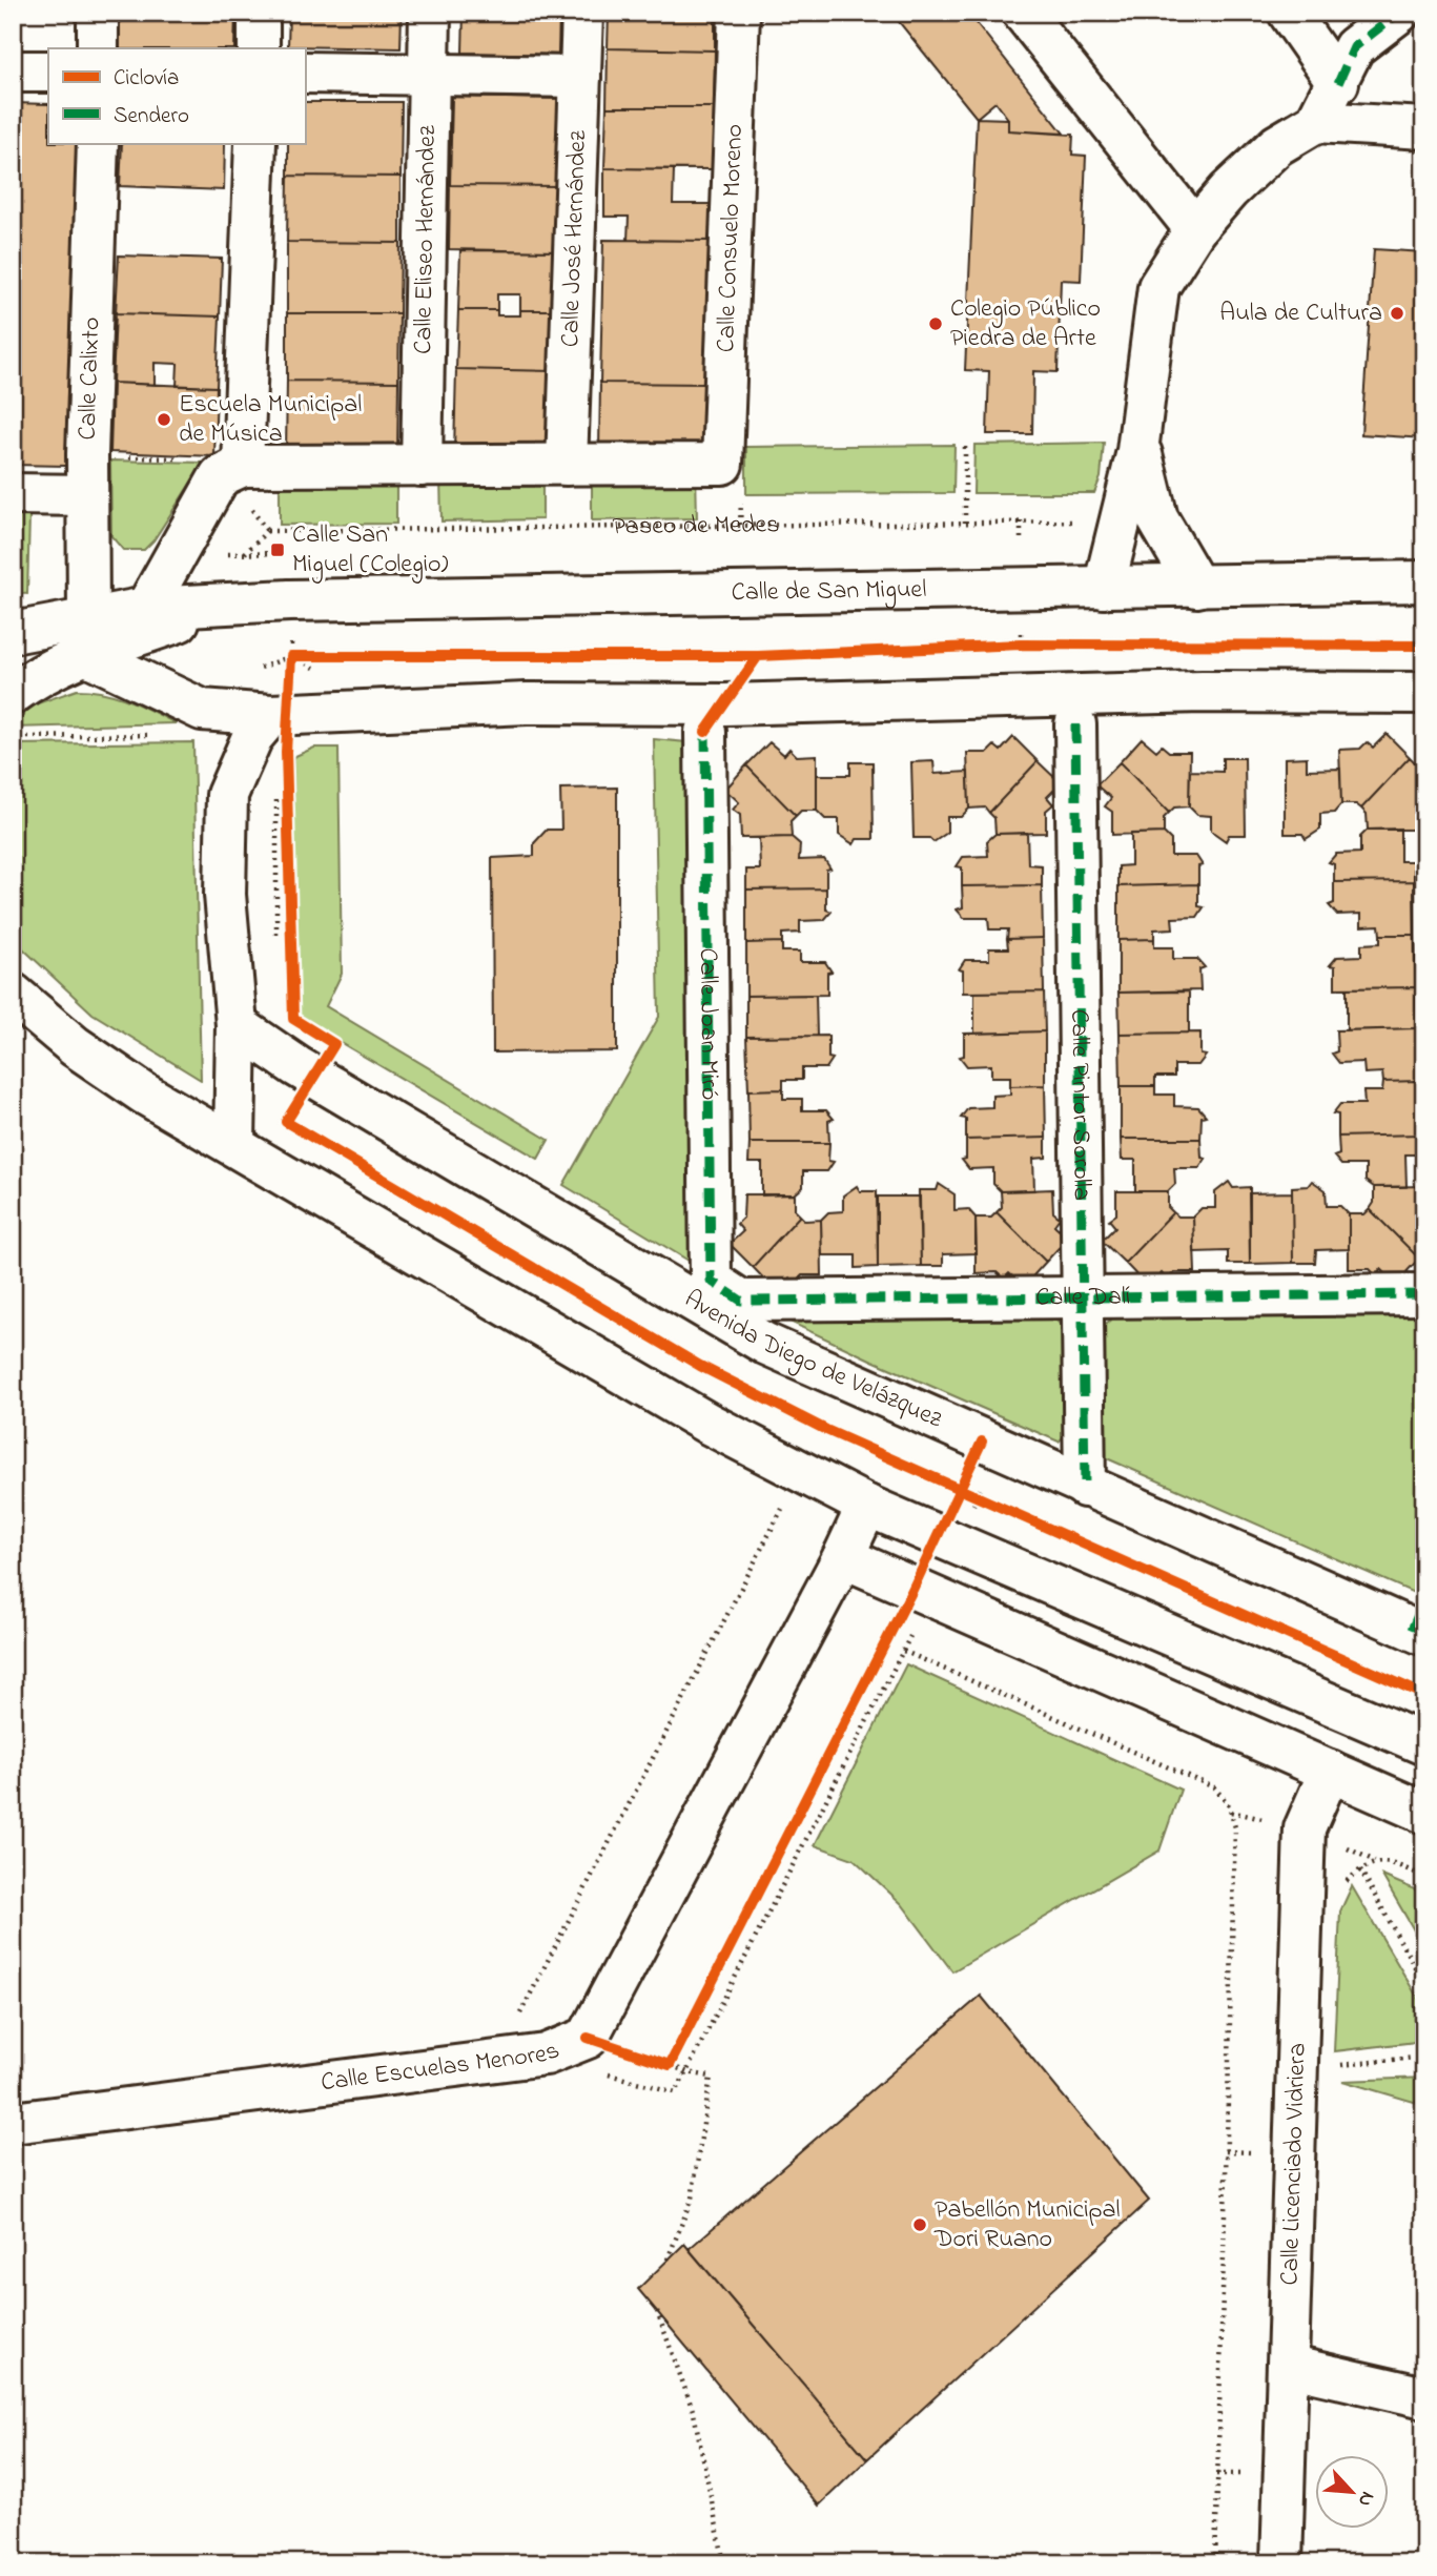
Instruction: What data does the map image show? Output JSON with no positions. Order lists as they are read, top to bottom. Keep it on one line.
{"streets":{"street":["Calle José Hernández","Calle Consuelo Moreno","Calle Eliseo Hernández","Calle Calixto","Calle de San Miguel","Calle Joan Miró","Calle Pintor Sorolla","Calle Dalí","Avenida Diego de Velázquez","Calle Escuelas Menores","Calle Licenciado Vidriera"],"path":["Paseo de Medes"]},"crossings":[["Calle José Hernández","Calle Consuelo Moreno"],["Calle Calixto","Calle de San Miguel"],["Calle Joan Miró","Calle Dalí"],["Calle Pintor Sorolla","Calle Dalí"],["Calle Pintor Sorolla","Avenida Diego de Velázquez"]],"places":{"other":["Aula de Cultura","Colegio Público Piedra de Arte","Escuela Municipal de Música","Pabellón Municipal Dori Ruano"],"transit":["Calle San Miguel (Colegio)"]},"legend":["Ciclovía","Sendero"],"north":"bottom right"}
